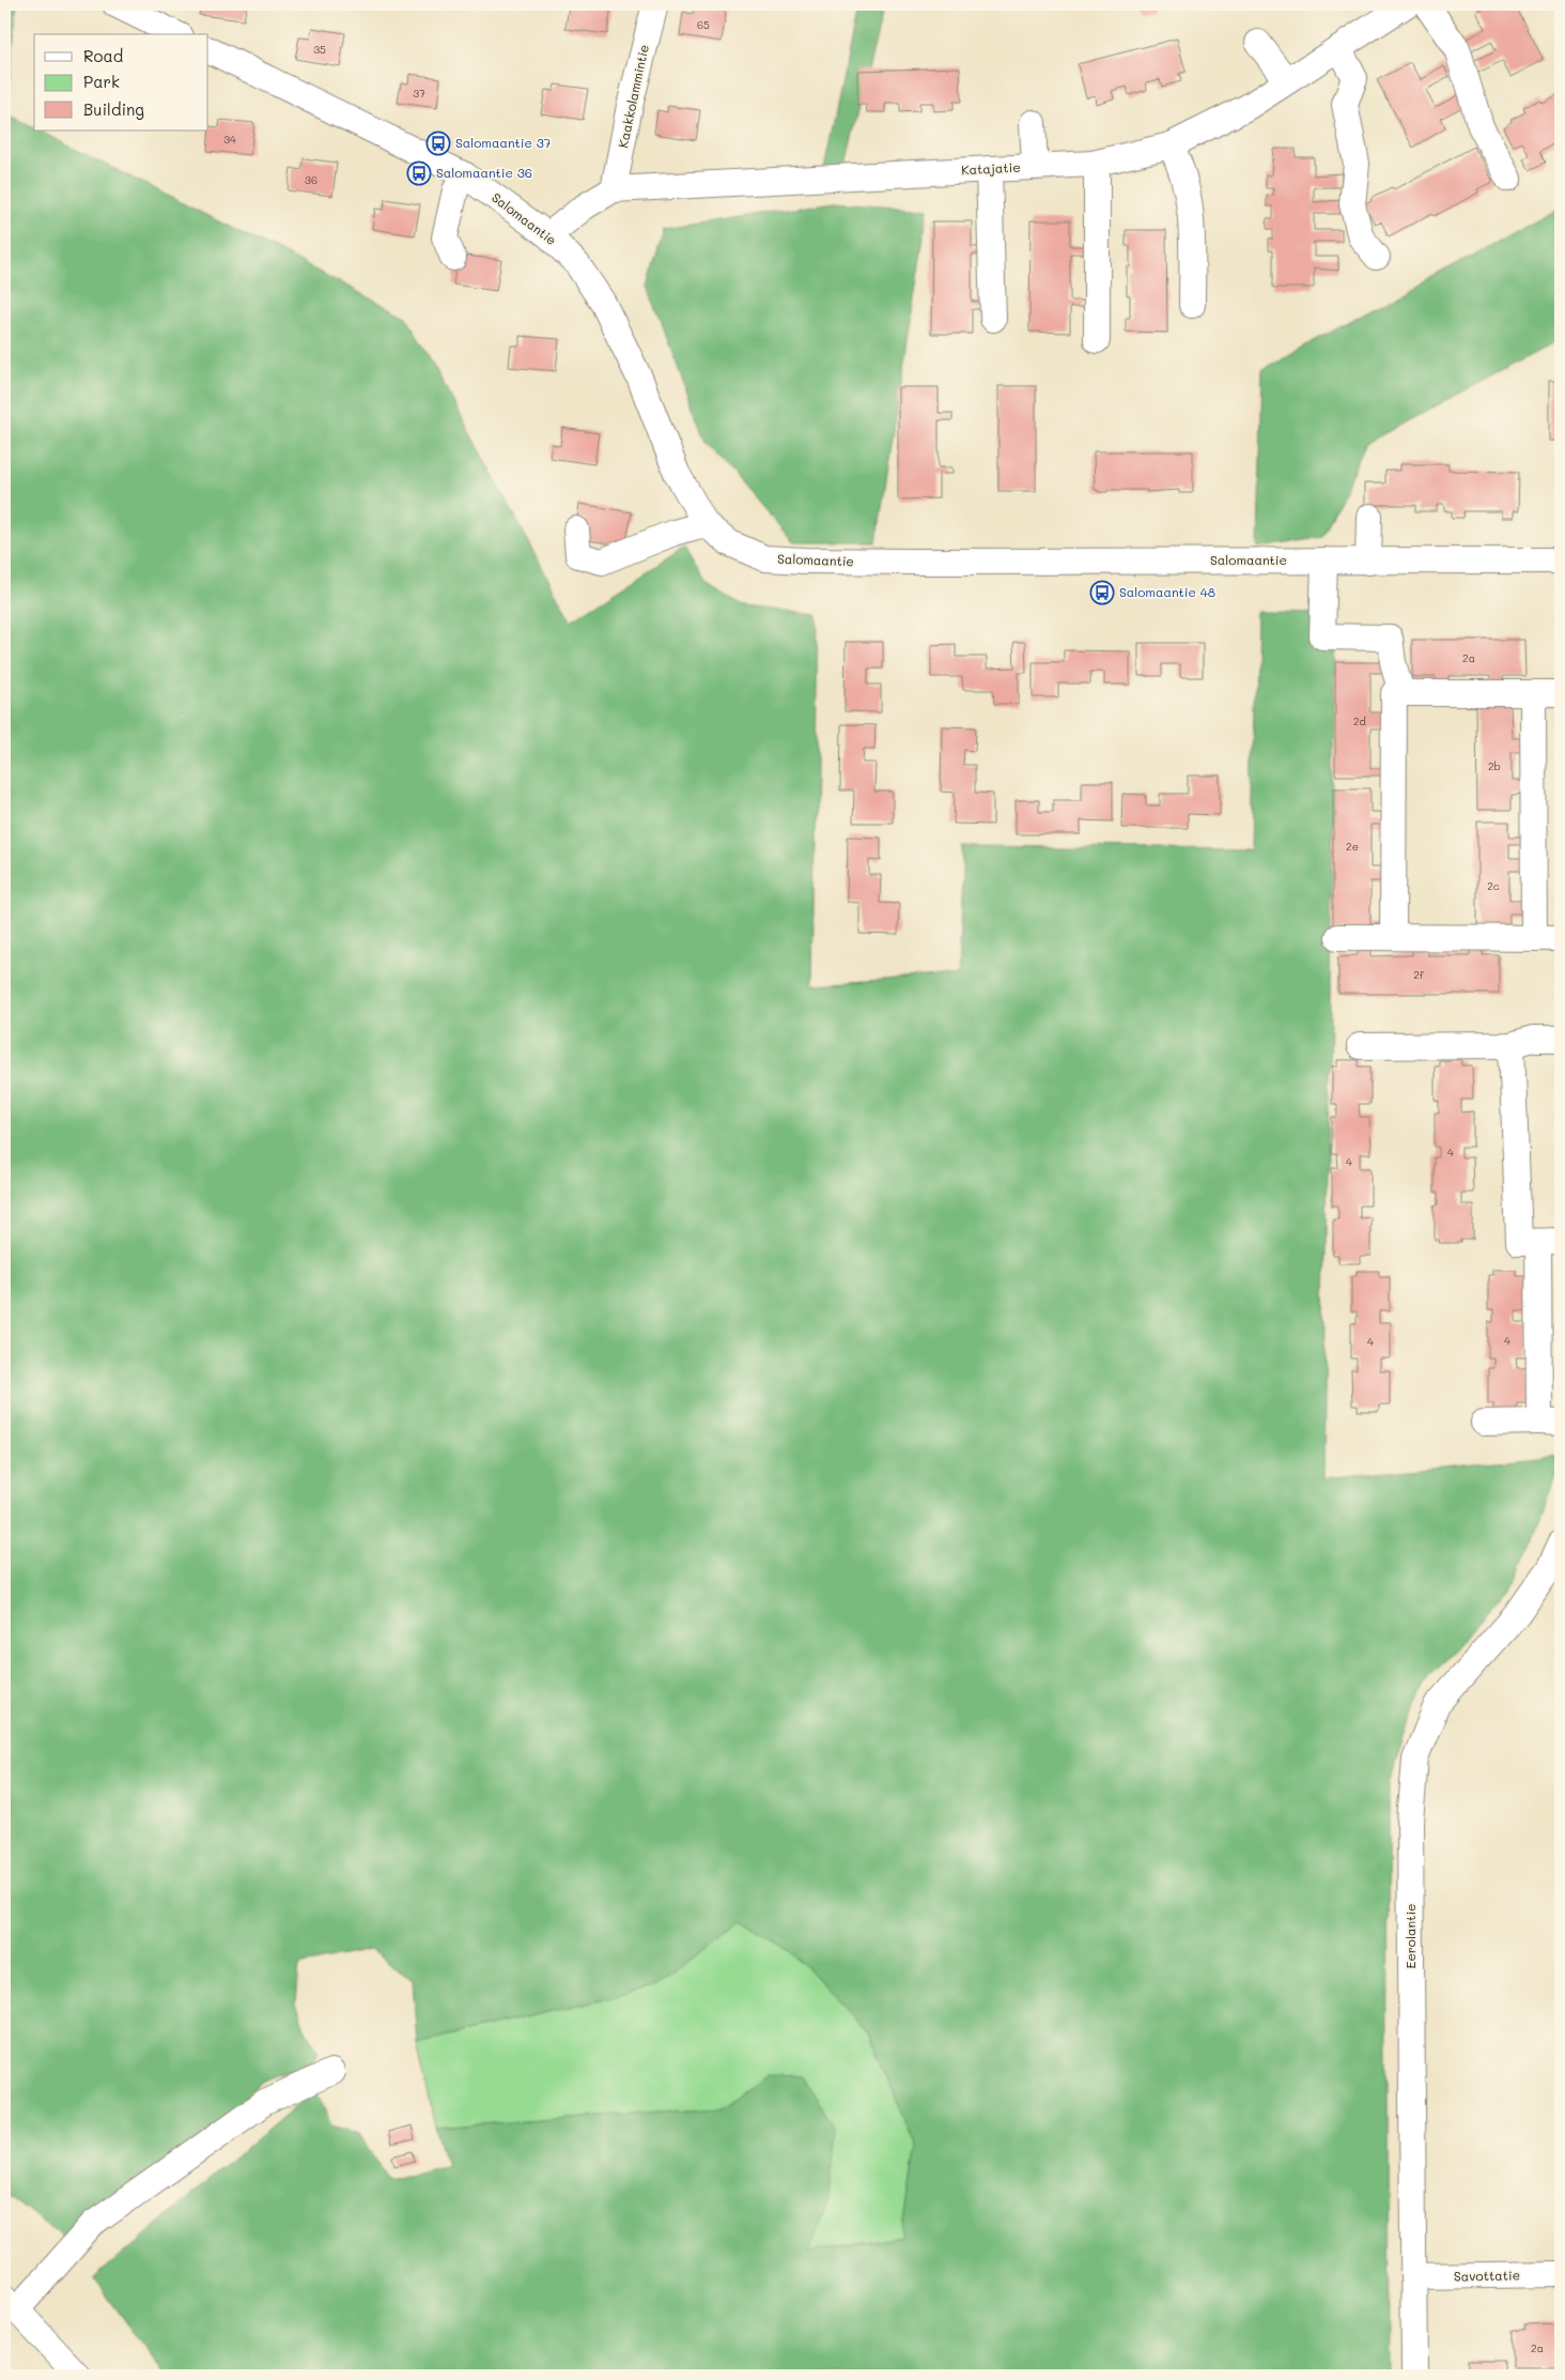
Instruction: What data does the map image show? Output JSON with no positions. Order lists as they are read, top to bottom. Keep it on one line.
{"streets":{"street":["Kaakkolammintie","Katajatie","Salomaantie","Eerolantie","Savottatie"]},"crossings":[["Kaakkolammintie","Katajatie"],["Katajatie","Salomaantie"],["Eerolantie","Savottatie"]],"places":{"bus stop":["Salomaantie 37","Salomaantie 36","Salomaantie 48"]},"house_numbers":["65","35","37","34","36","2a","2d","2b","2e","2c","2f","4","4","4","4","2a"],"legend":["Road","Park","Building"]}
